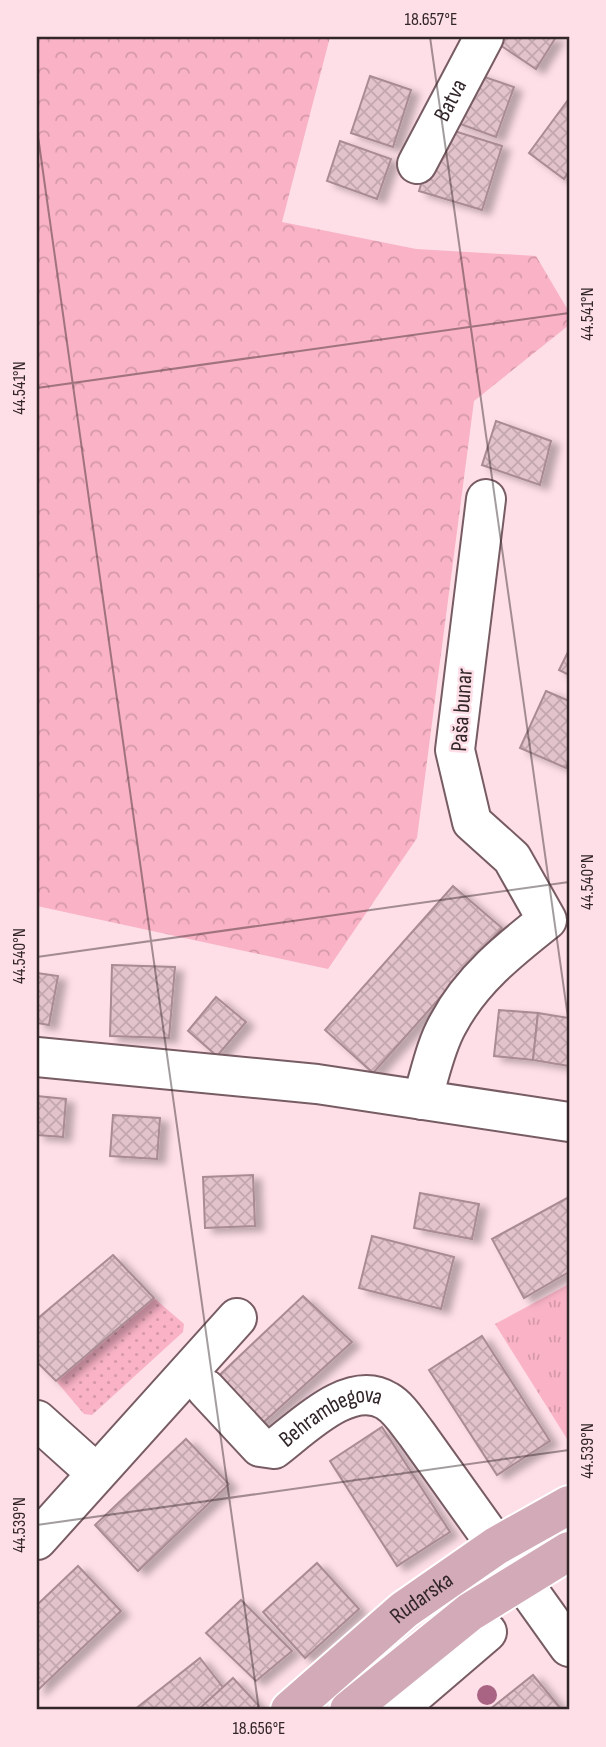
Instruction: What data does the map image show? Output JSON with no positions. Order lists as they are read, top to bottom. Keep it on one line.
{"streets":{"main road":["Rudarska"],"street":["Batva","Paša bunar","Behrambegova"]},"crossings":[["Behrambegova","Rudarska"]],"coordinates":["18.657°E","44.541°N","44.540°N","44.539°N","18.656°E"]}
